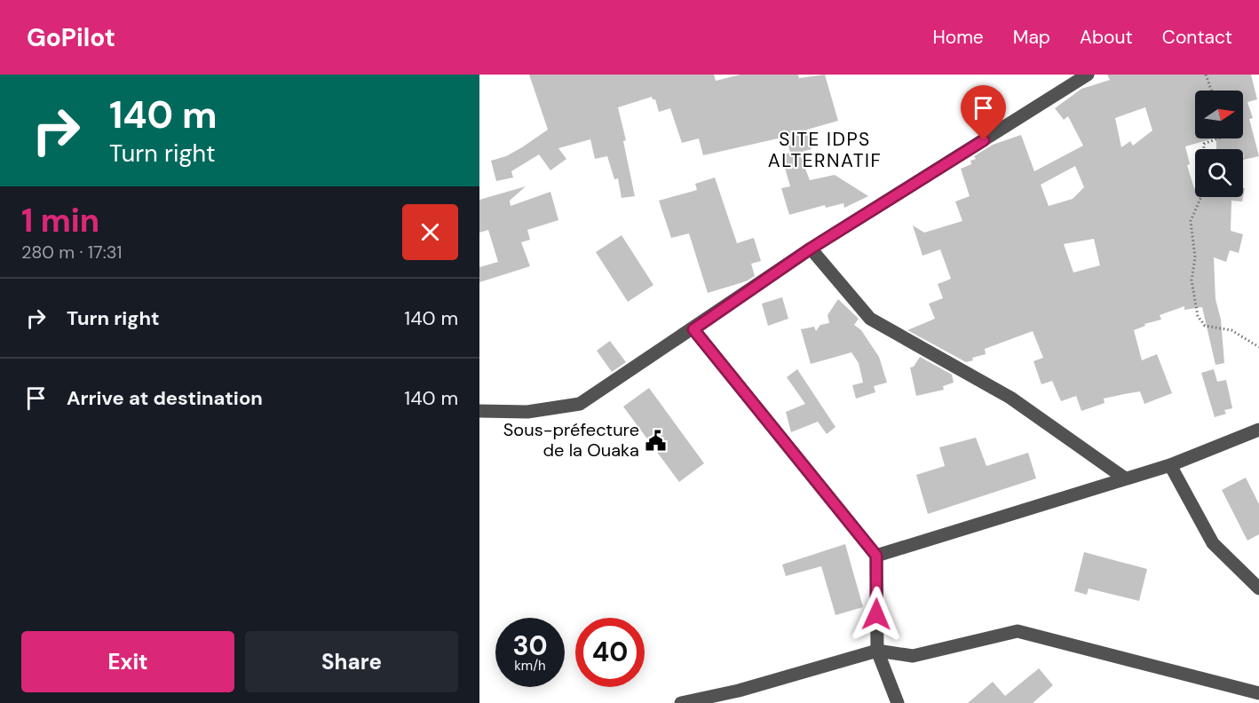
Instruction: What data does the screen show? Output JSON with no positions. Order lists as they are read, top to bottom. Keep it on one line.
{"districts":["SITE IDPS ALTERNATIF"],"places":{"public building":["Sous-préfecture de la Ouaka"]},"north":"right","page":{"header":"GoPilot","nav":["Home","Map","About","Contact"],"turn":["140 m","Turn right"],"heading":["1 min","280 m · 17:31"],"list":[{"name":"Turn right","value":"140 m"},{"name":"Arrive at destination","value":"140 m"}],"speed":"30 km/h","limit":"40","buttons":["Exit","Share"]}}
